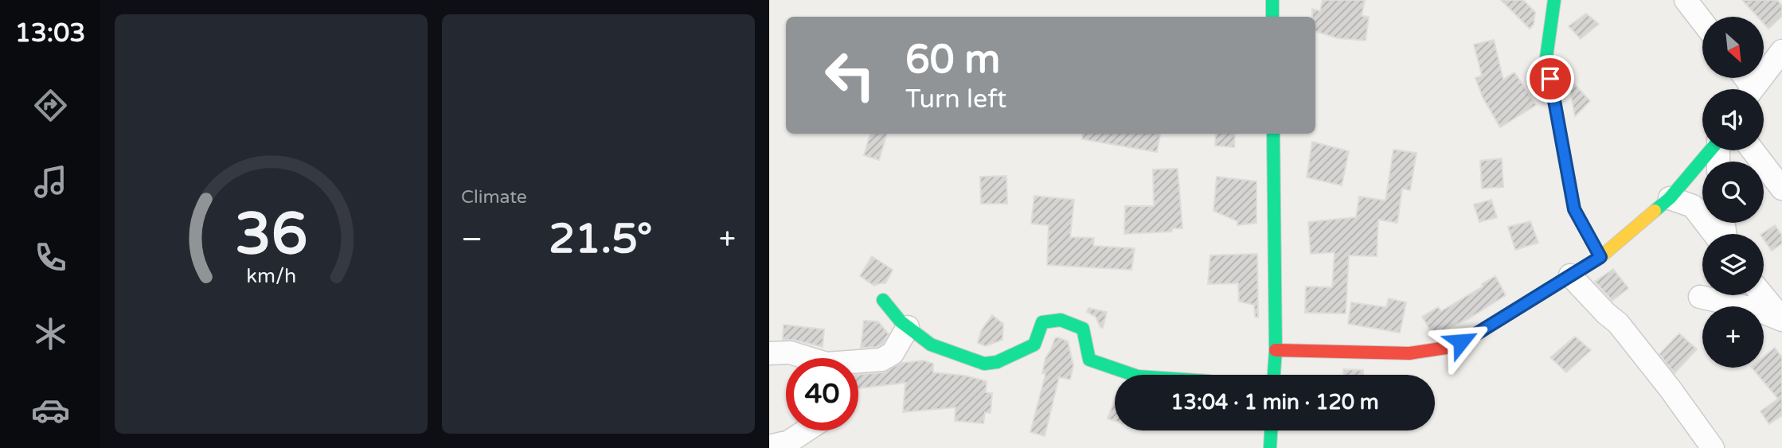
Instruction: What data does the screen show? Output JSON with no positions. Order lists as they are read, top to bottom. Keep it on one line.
{"north":"bottom right","page":{"tabs":"13:03","tile":"Climate","map_buttons":"+","turn":["60 m","Turn left"],"heat":["−","21.5°","+"],"limit":"40","trip":"13:04 · 1 min · 120 m","gauge":["36","km/h"]}}
